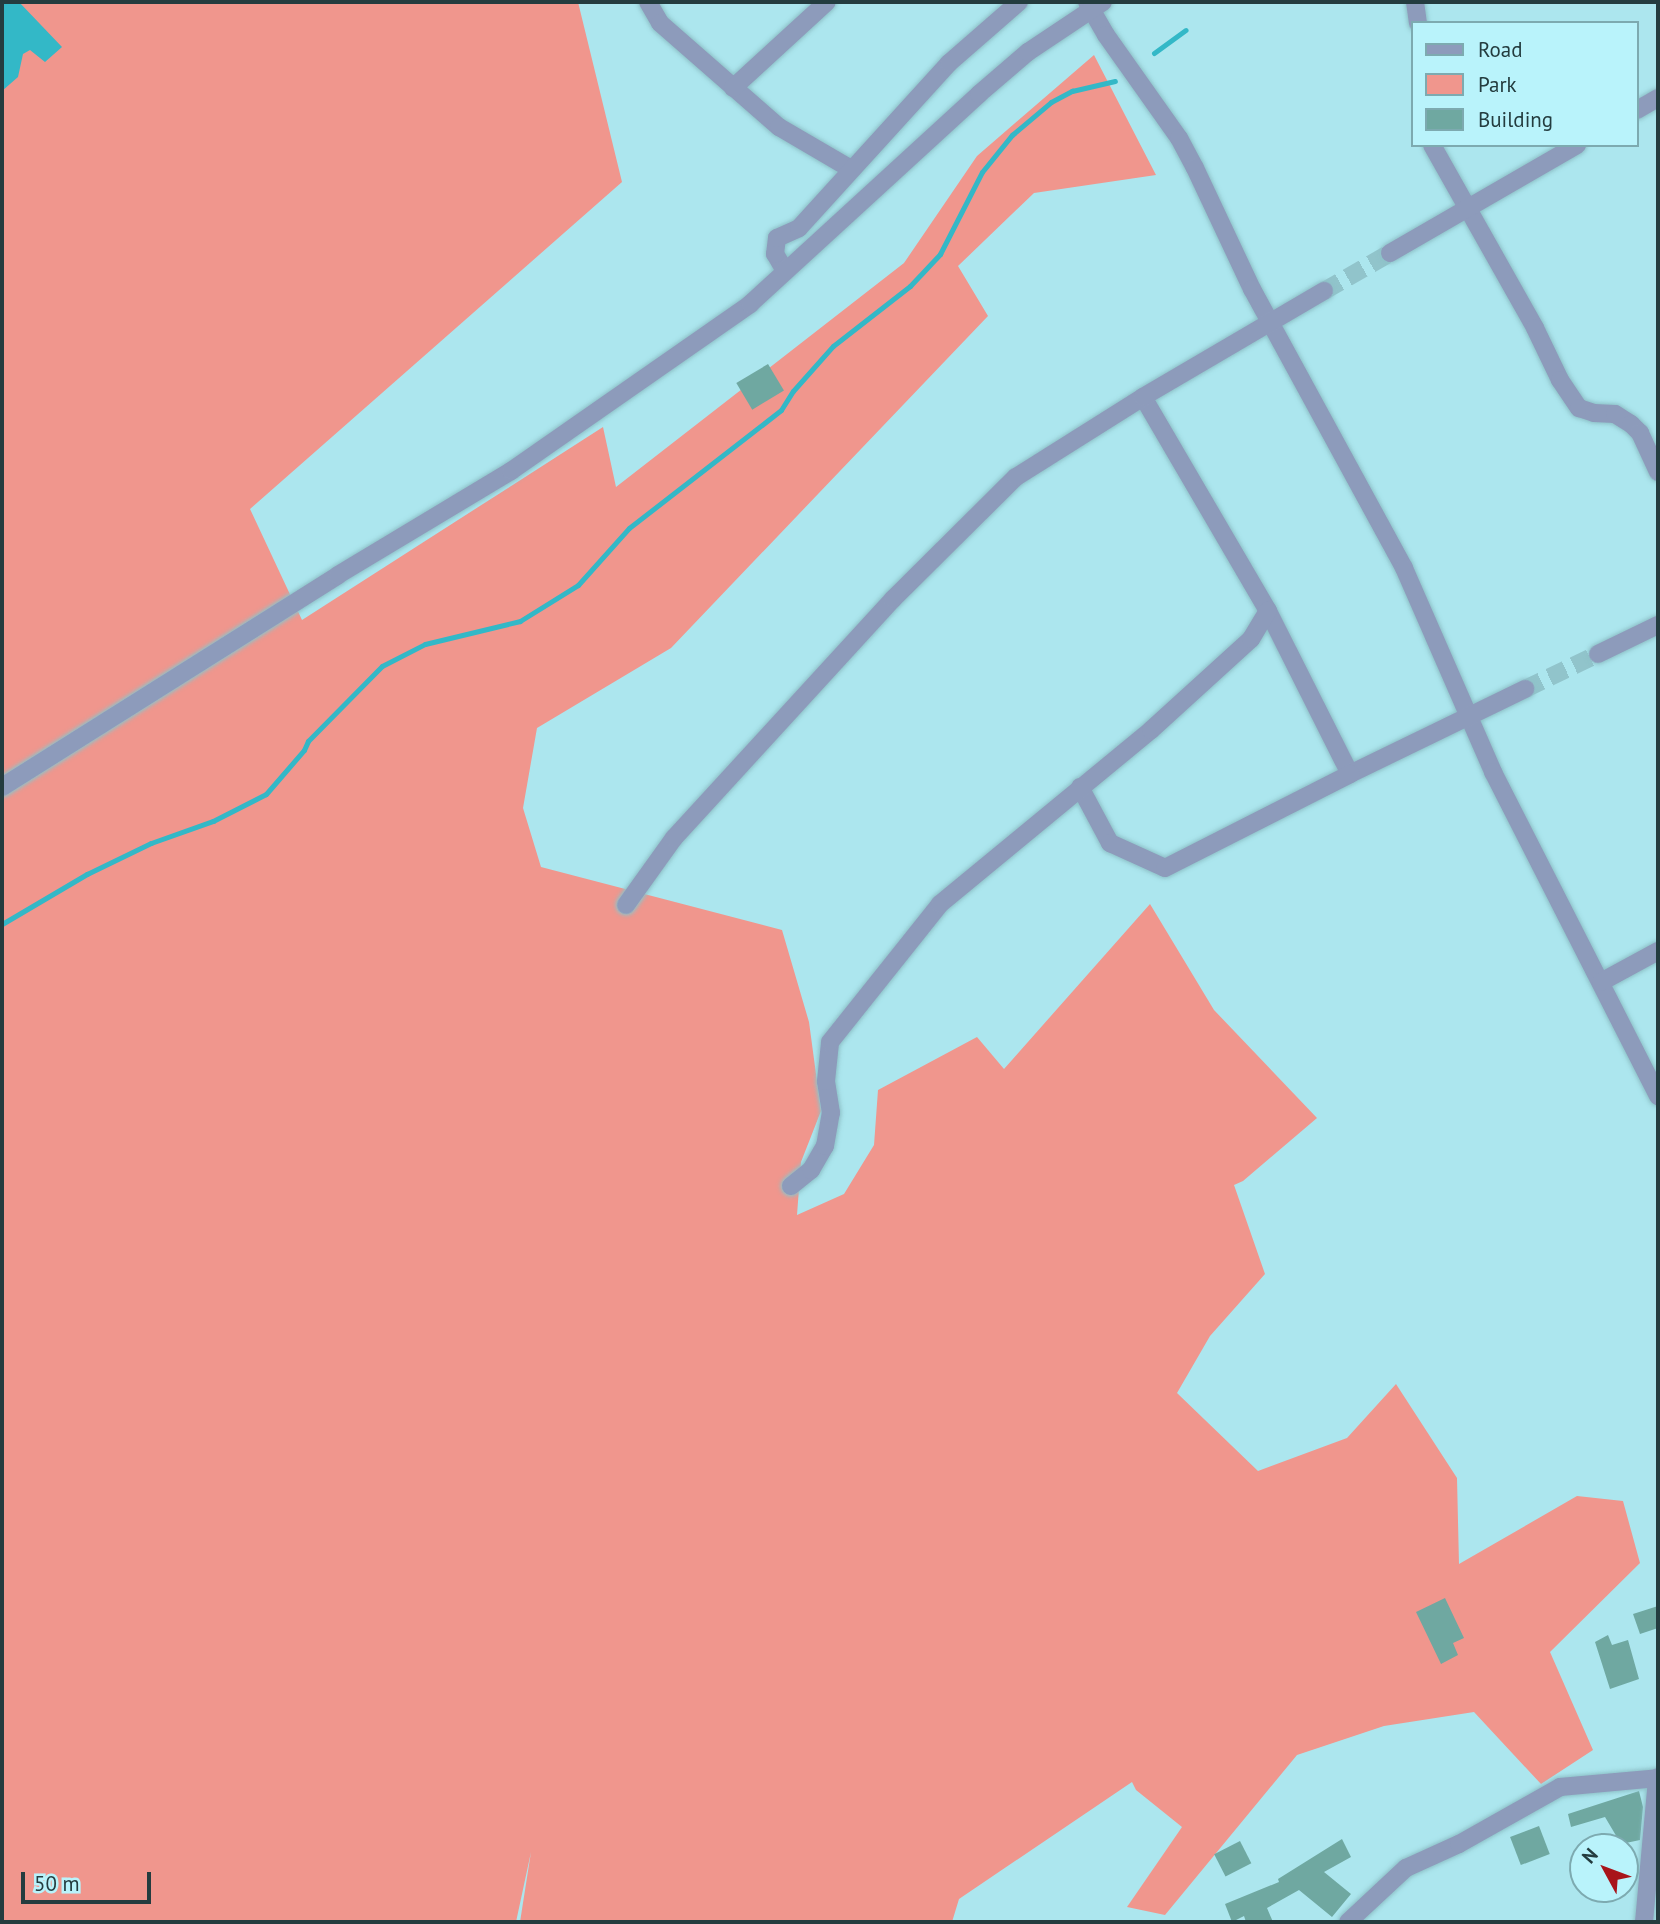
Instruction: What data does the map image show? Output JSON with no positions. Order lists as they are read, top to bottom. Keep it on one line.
{"legend":["Road","Park","Building"],"scale_bar":"50 m","north":"top left"}
